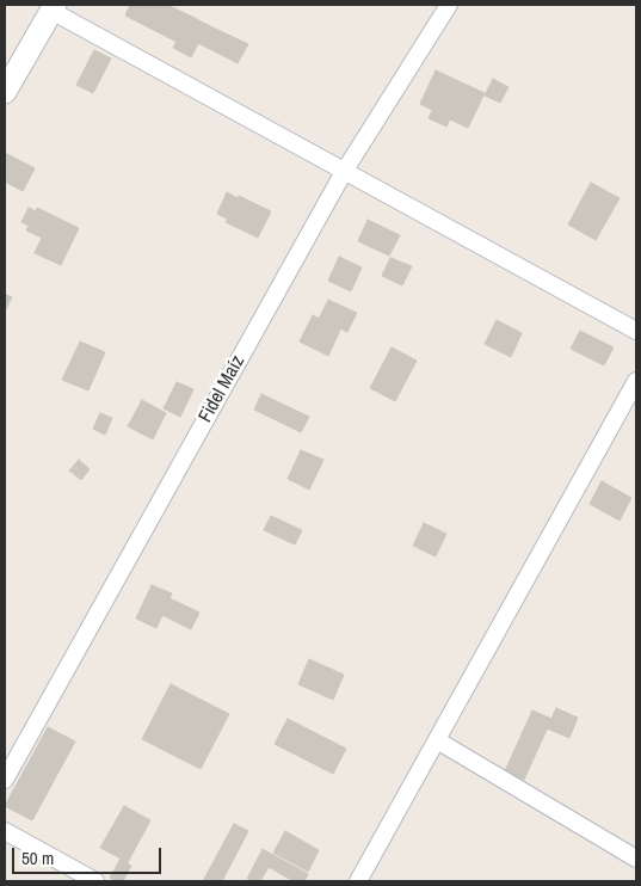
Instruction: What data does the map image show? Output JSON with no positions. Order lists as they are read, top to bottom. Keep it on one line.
{"streets":{"street":["Fidel Maíz"]},"scale_bar":"50 m"}
